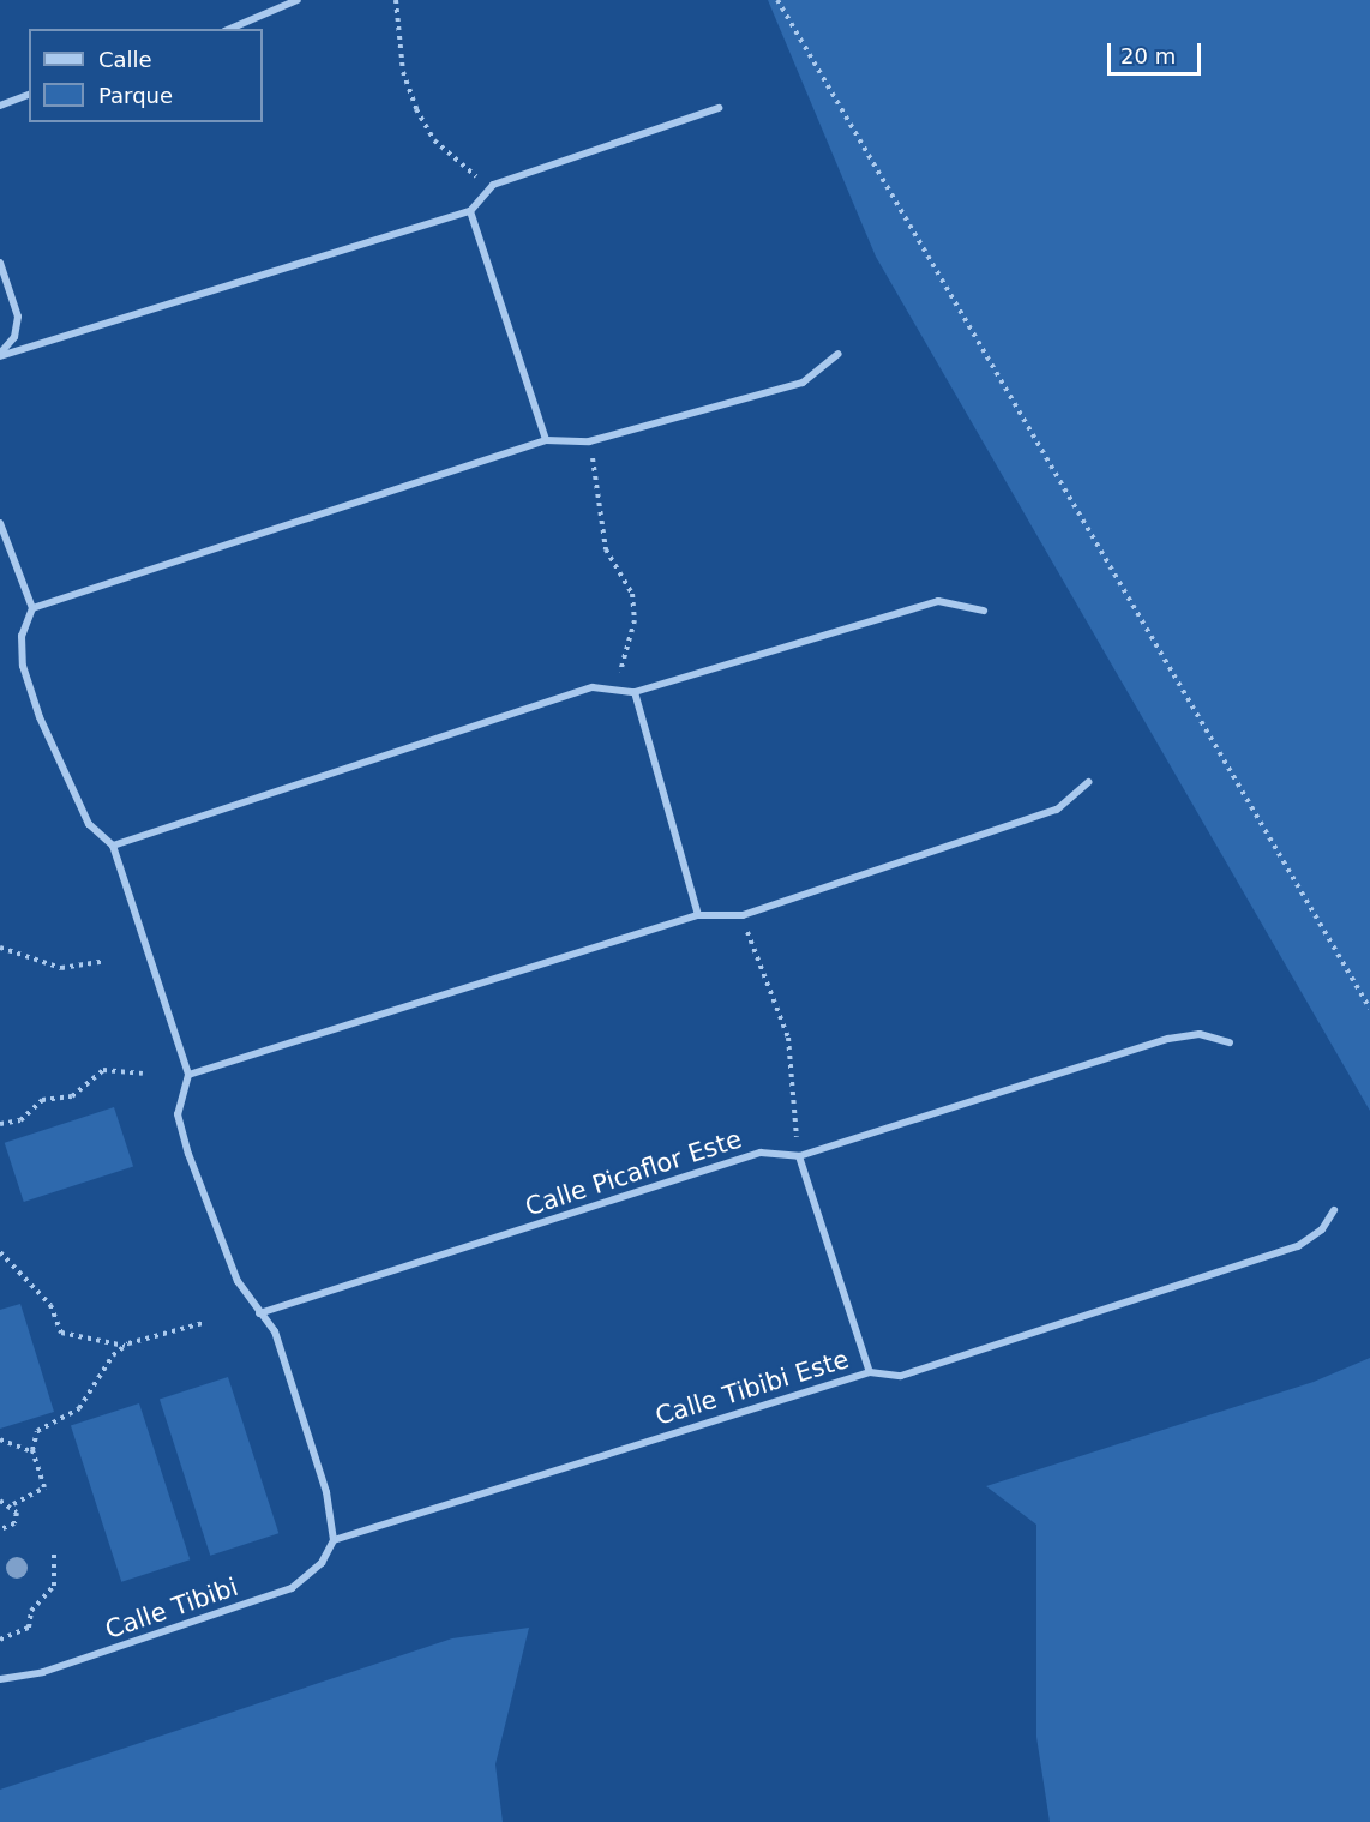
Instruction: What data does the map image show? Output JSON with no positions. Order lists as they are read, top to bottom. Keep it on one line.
{"streets":{"street":["Calle Picaflor Este","Calle Tibibi Este","Calle Tibibi"]},"crossings":[["Calle Tibibi Este","Calle Tibibi"]],"legend":["Calle","Parque"],"scale_bar":"20 m"}
